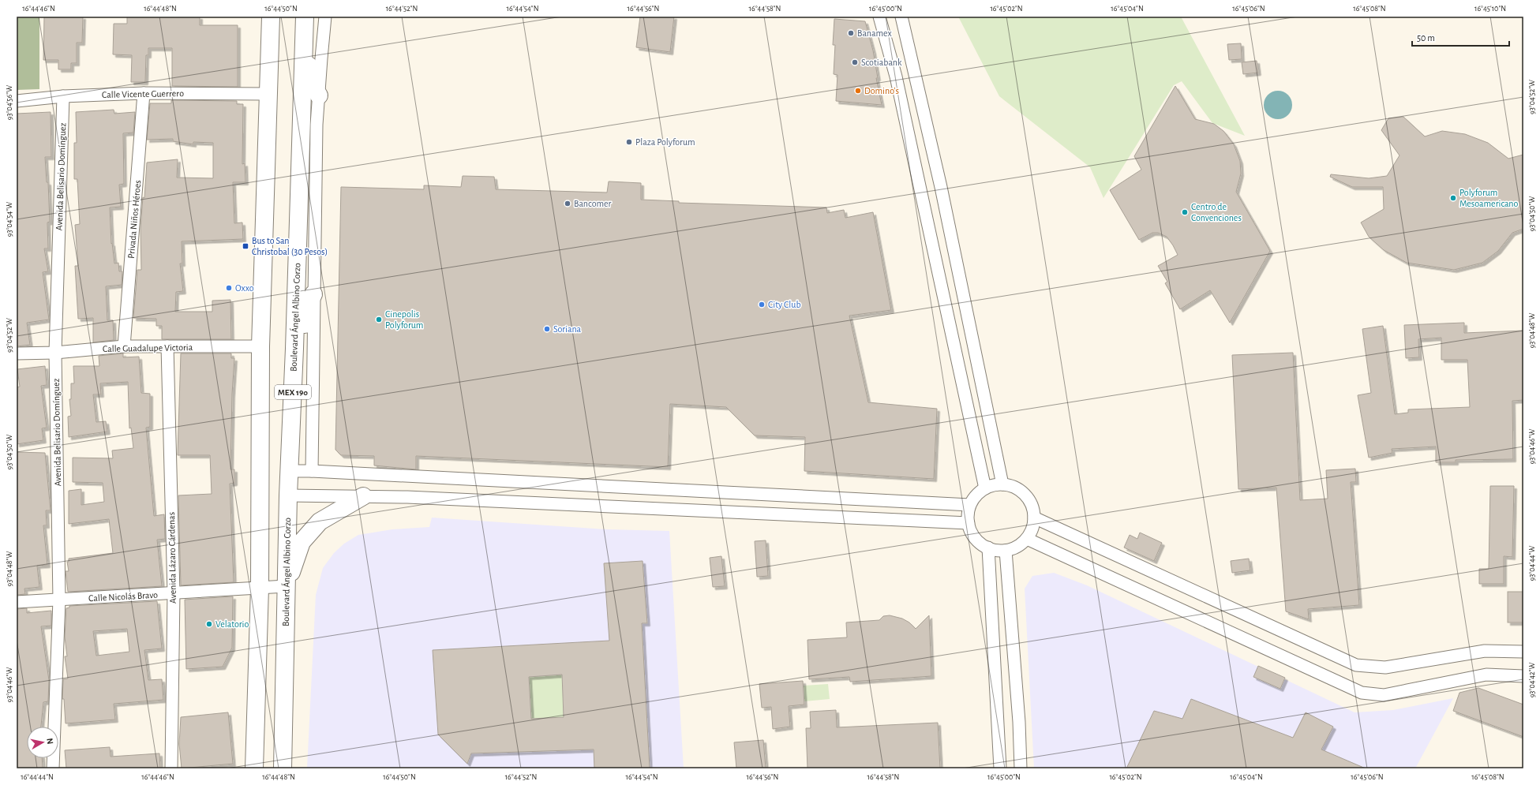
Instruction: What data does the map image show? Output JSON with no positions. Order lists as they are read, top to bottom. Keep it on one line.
{"streets":{"main road":["Boulevard Ángel Albino Corzo","MEX 190"],"street":["Calle Vicente Guerrero","Avenida Belisario Domínguez","Privada Niños Héroes","Calle Guadalupe Victoria","Avenida Lázaro Cárdenas","Calle Nicolás Bravo"]},"crossings":[["Calle Vicente Guerrero","Avenida Belisario Domínguez"],["Calle Vicente Guerrero","Privada Niños Héroes"],["Avenida Belisario Domínguez","Calle Guadalupe Victoria"],["Avenida Belisario Domínguez","Calle Nicolás Bravo"],["Privada Niños Héroes","Calle Guadalupe Victoria"],["Boulevard Ángel Albino Corzo","Calle Nicolás Bravo"],["Calle Guadalupe Victoria","Avenida Lázaro Cárdenas"],["Avenida Lázaro Cárdenas","Calle Nicolás Bravo"]],"places":{"other":["Banamex","Scotiabank","Domino's","Plaza Polyforum","Polyforum Mesoamericano","Bancomer","Centro de Convenciones","Oxxo","City Club","Cinepolis Polyforum","Soriana","Velatorio"],"transit":["Bus to San Christobal (30 Pesos)"]},"scale_bar":"50 m","north":"right","coordinates":["16°44'46\"N","16°44'48\"N","16°44'50\"N","16°44'52\"N","16°44'54\"N","16°44'56\"N","16°44'58\"N","16°45'00\"N","16°45'02\"N","16°45'04\"N","16°45'06\"N","16°45'08\"N","16°45'10\"N","93°04'52\"W","93°04'56\"W","93°04'50\"W","93°04'54\"W","93°04'48\"W","93°04'46\"W","93°04'44\"W","93°04'42\"W","16°44'44\"N"]}
